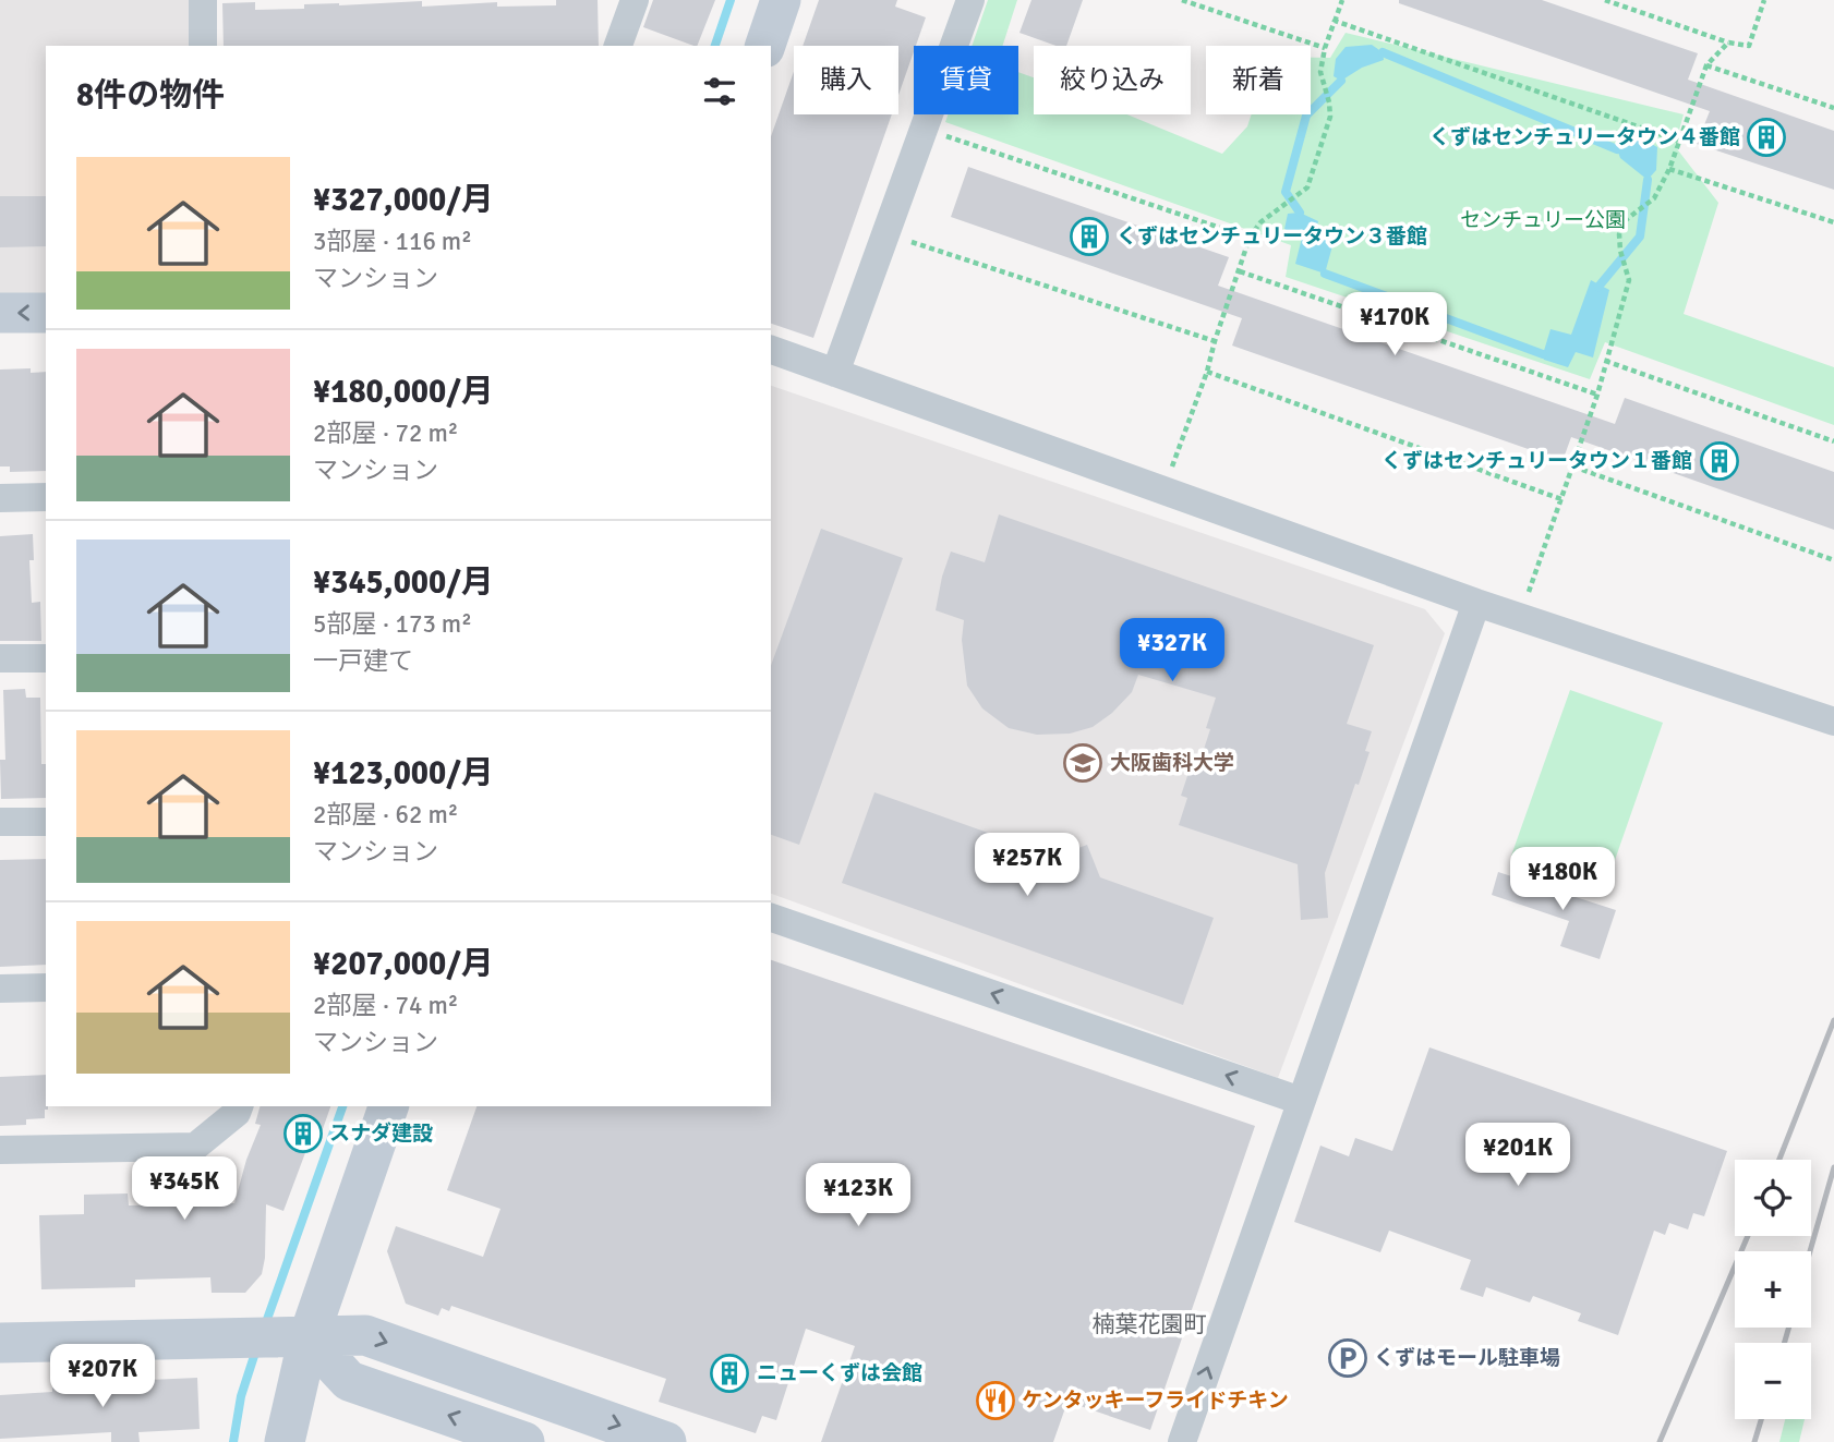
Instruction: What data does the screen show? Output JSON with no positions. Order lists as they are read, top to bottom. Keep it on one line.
{"districts":["楠葉花園町"],"parks":["センチュリー公園"],"places":{"building":["くずはセンチュリータウン４番館","くずはセンチュリータウン３番館","くずはセンチュリータウン１番館","スナダ建設","ニューくずは会館"],"school or university":["大阪歯科大学"],"parking":["くずはモール駐車場"],"restaurant":["ケンタッキーフライドチキン"]},"page":{"chip":["購入","賃貸","絞り込み","新着"],"heading":"8件の物件","list":[{"name":"¥327,000/月","note":"3部屋 · 116 m² · マンション"},{"name":"¥180,000/月","note":"2部屋 · 72 m² · マンション"},{"name":"¥345,000/月","note":"5部屋 · 173 m² · 一戸建て"},{"name":"¥123,000/月","note":"2部屋 · 62 m² · マンション"},{"name":"¥207,000/月","note":"2部屋 · 74 m² · マンション"}],"price":["¥170K","¥327K","¥257K","¥180K","¥201K","¥345K","¥123K","¥207K"],"map_buttons":["+","−"]}}
